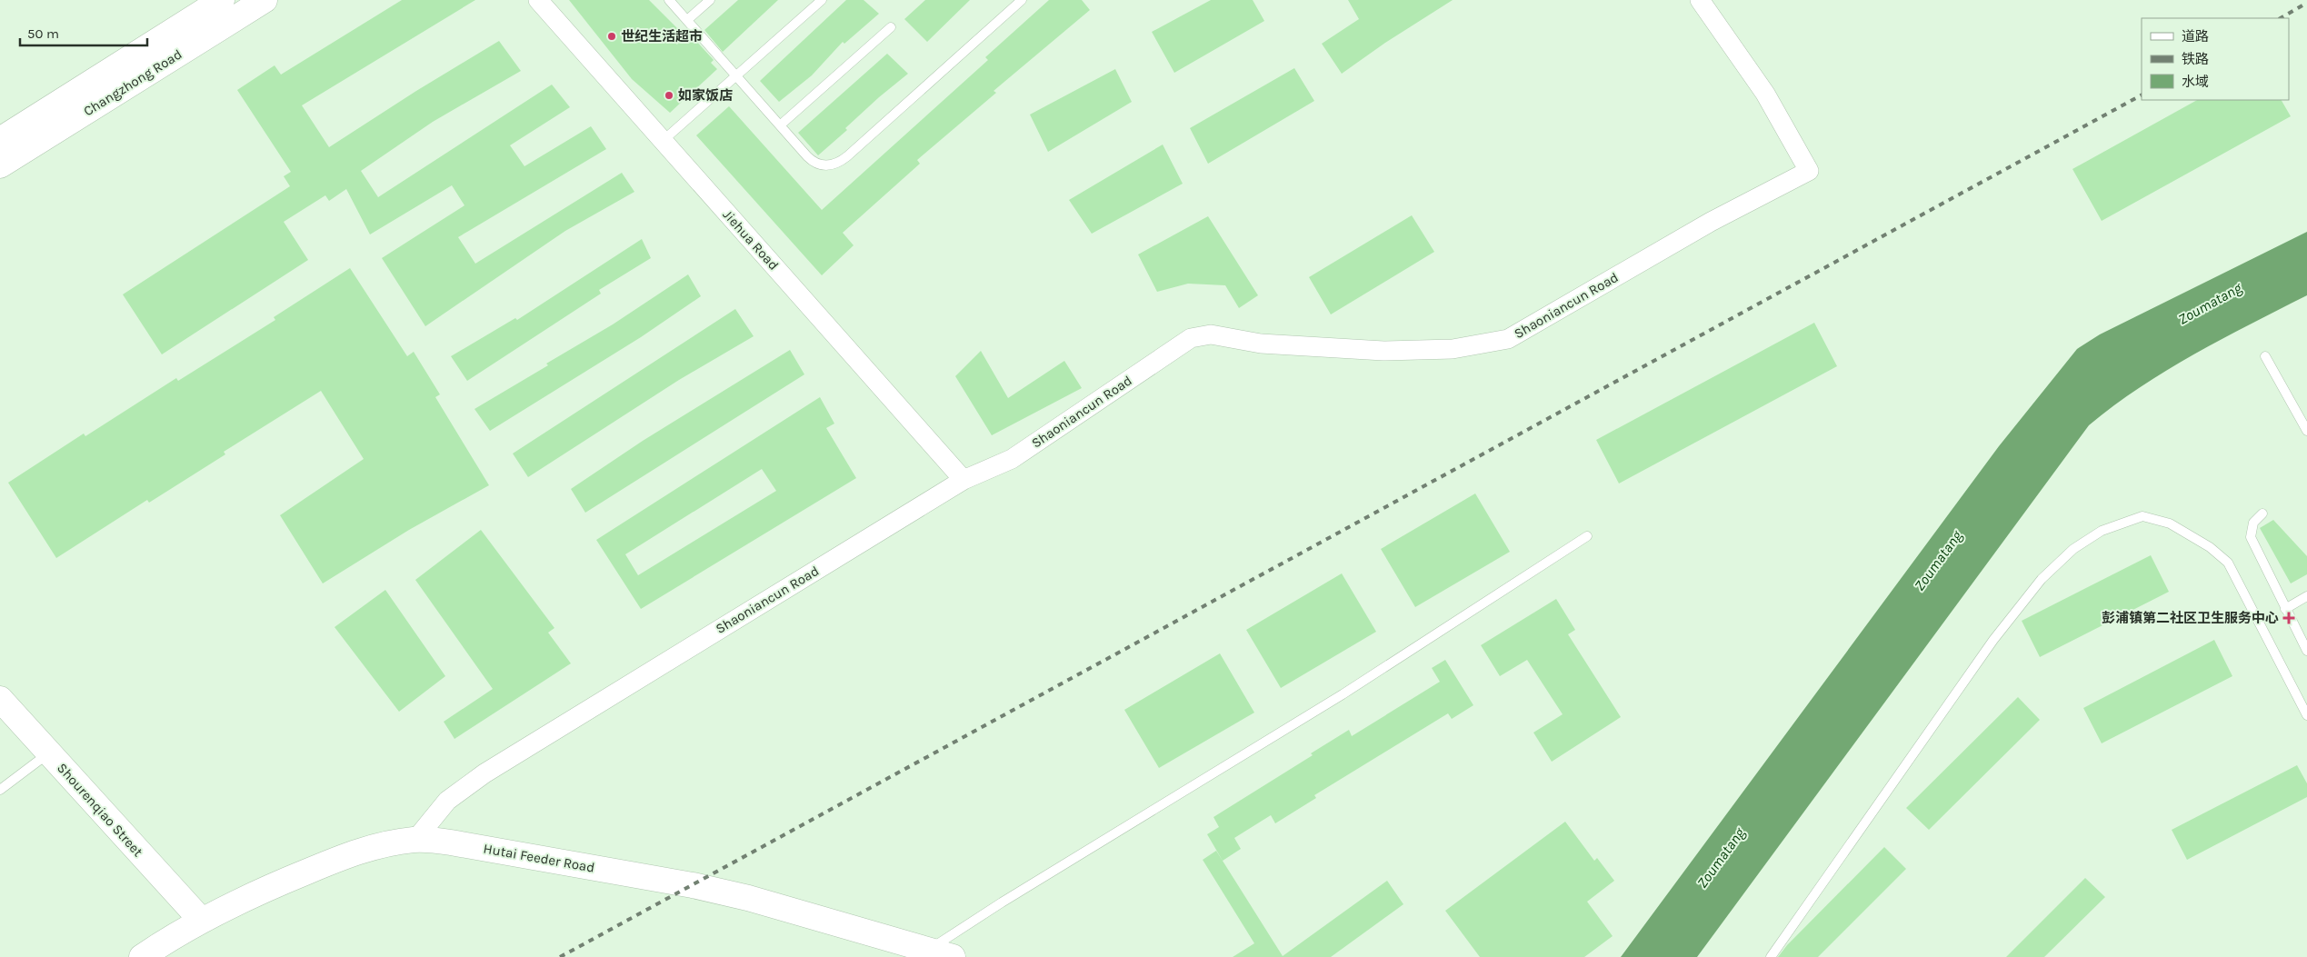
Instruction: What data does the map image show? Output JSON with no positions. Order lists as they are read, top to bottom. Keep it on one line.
{"streets":{"street":["Changzhong Road","Jiehua Road","Shaoniancun Road","Shourenqiao Street","Hutai Feeder Road"]},"crossings":[["Jiehua Road","Shaoniancun Road"],["Shaoniancun Road","Hutai Feeder Road"],["Shourenqiao Street","Hutai Feeder Road"]],"water":["Zoumatang"],"places":{"other":["世纪生活超市","如家饭店"],"health":["彭浦镇第二社区卫生服务中心"]},"legend":["道路","铁路","水域"],"scale_bar":"50 m"}
